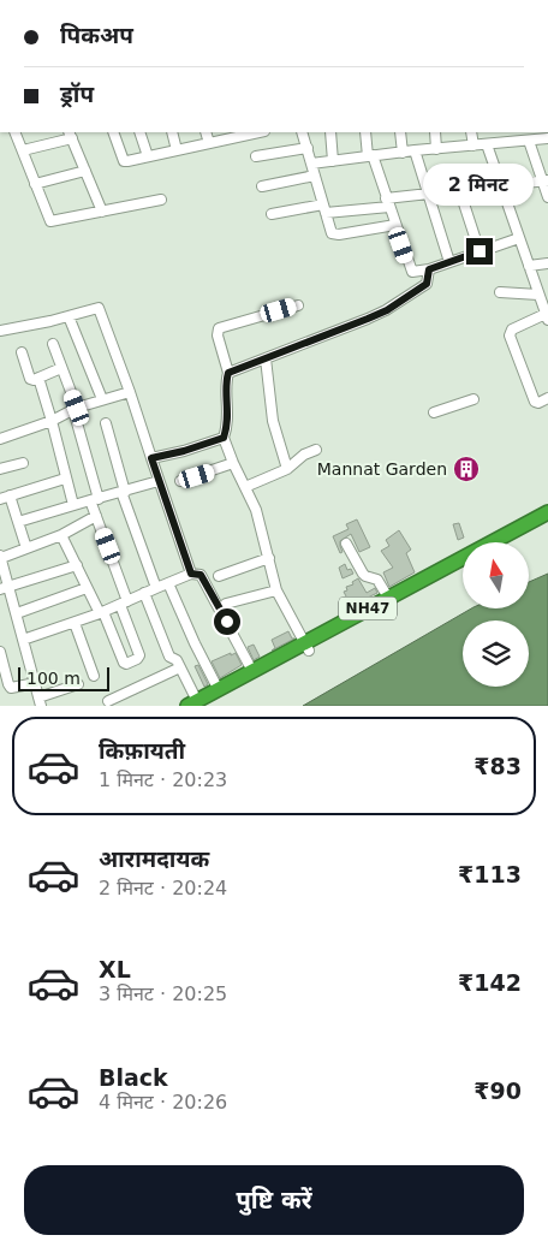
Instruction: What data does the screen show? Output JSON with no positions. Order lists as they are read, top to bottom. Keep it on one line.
{"streets":{"highway":["NH47"]},"places":{"building":["Mannat Garden"]},"scale_bar":"100 m","north":"top","page":{"banner":["पिकअप","ड्रॉप"],"bubble":"2 मिनट","scale":"100 m","list":[{"name":"किफ़ायती","note":"1 मिनट · 20:23","value":"₹83"},{"name":"आरामदायक","note":"2 मिनट · 20:24","value":"₹113"},{"name":"XL","note":"3 मिनट · 20:25","value":"₹142"},{"name":"Black","note":"4 मिनट · 20:26","value":"₹90"}],"buttons":"पुष्टि करें"}}
